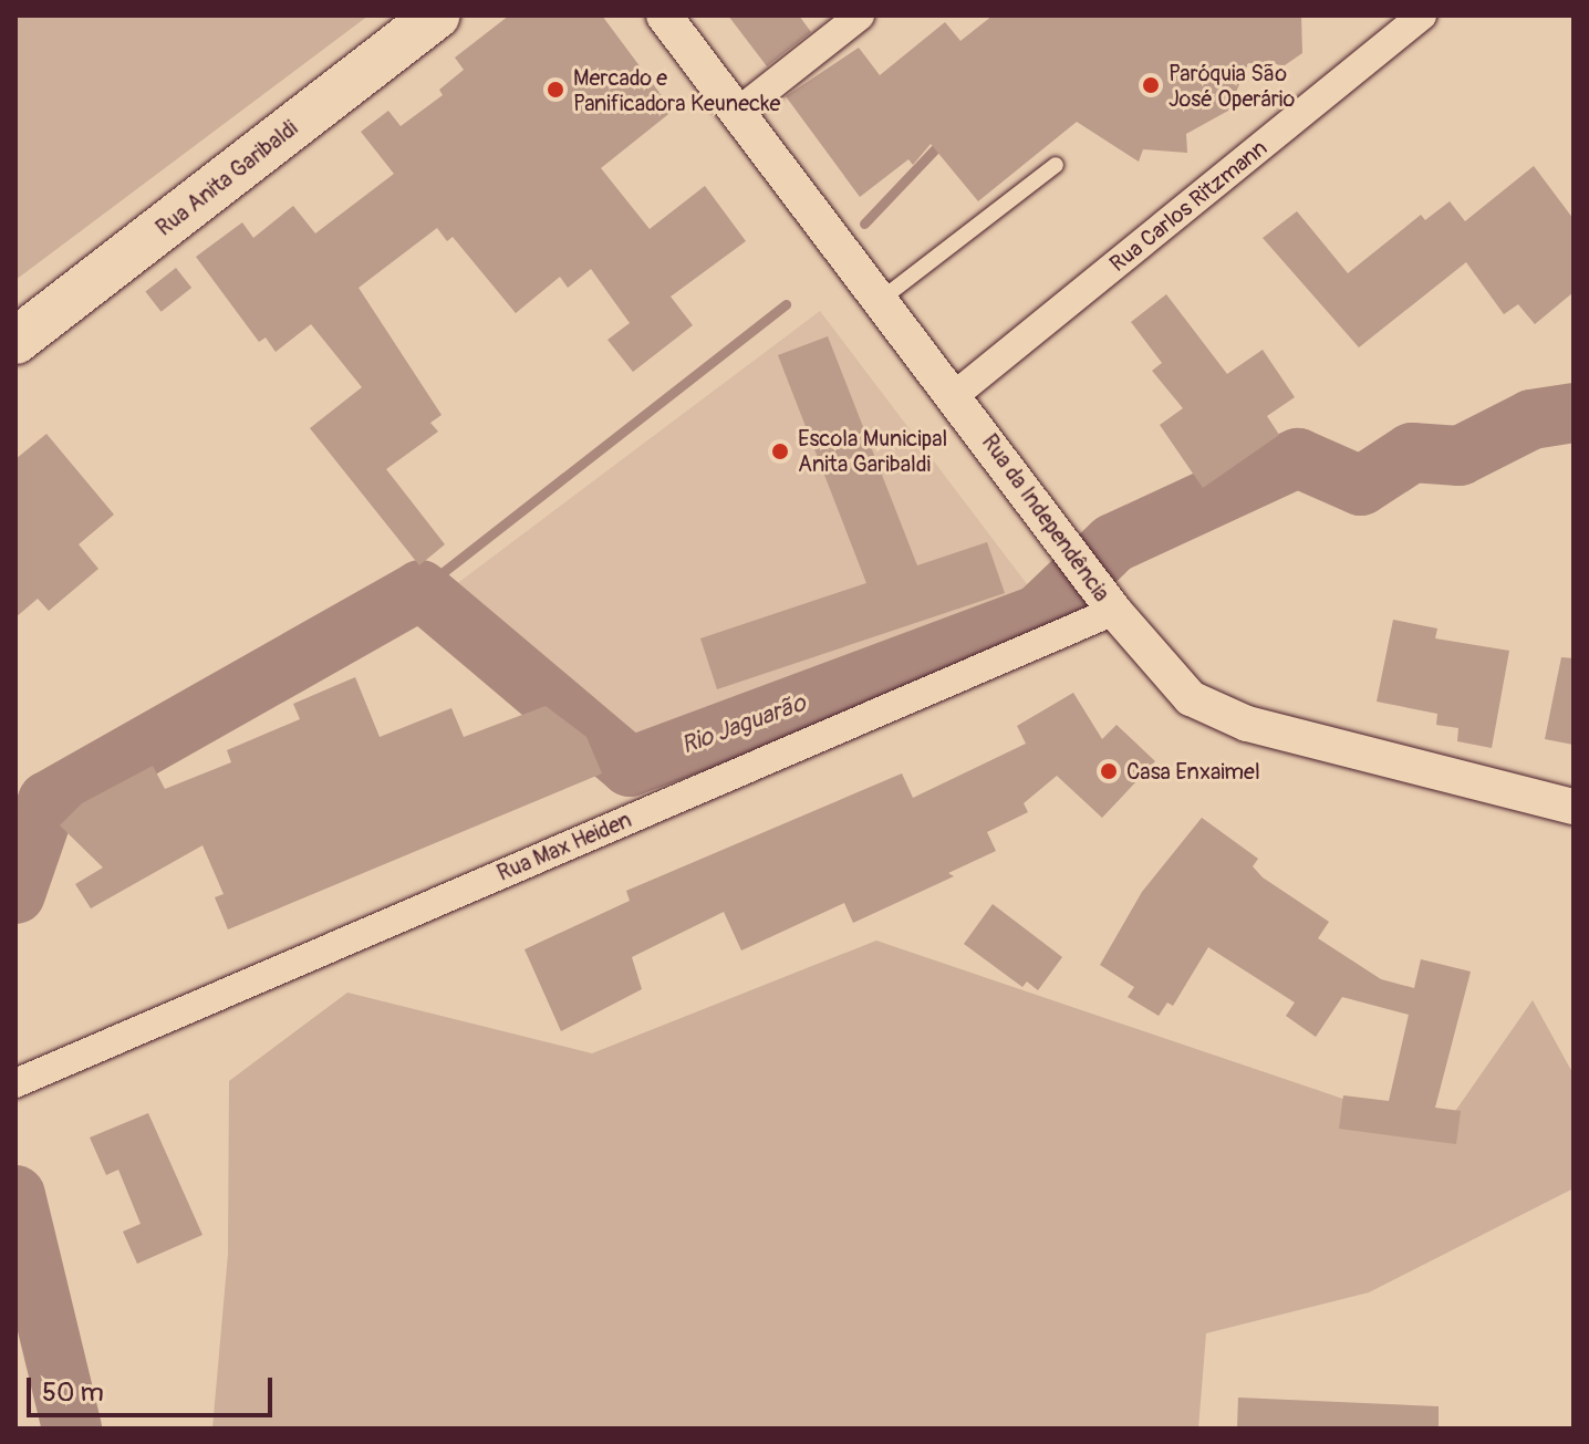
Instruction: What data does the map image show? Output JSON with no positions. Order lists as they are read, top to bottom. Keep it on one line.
{"streets":{"main road":["Rua Anita Garibaldi"],"street":["Rua Carlos Ritzmann","Rua da Independência","Rua Max Heiden"]},"crossings":[["Rua Carlos Ritzmann","Rua da Independência"],["Rua da Independência","Rua Max Heiden"]],"water":["Rio Jaguarão"],"places":["Paróquia São José Operário","Mercado e Panificadora Keunecke","Escola Municipal Anita Garibaldi","Casa Enxaimel"],"scale_bar":"50 m"}
